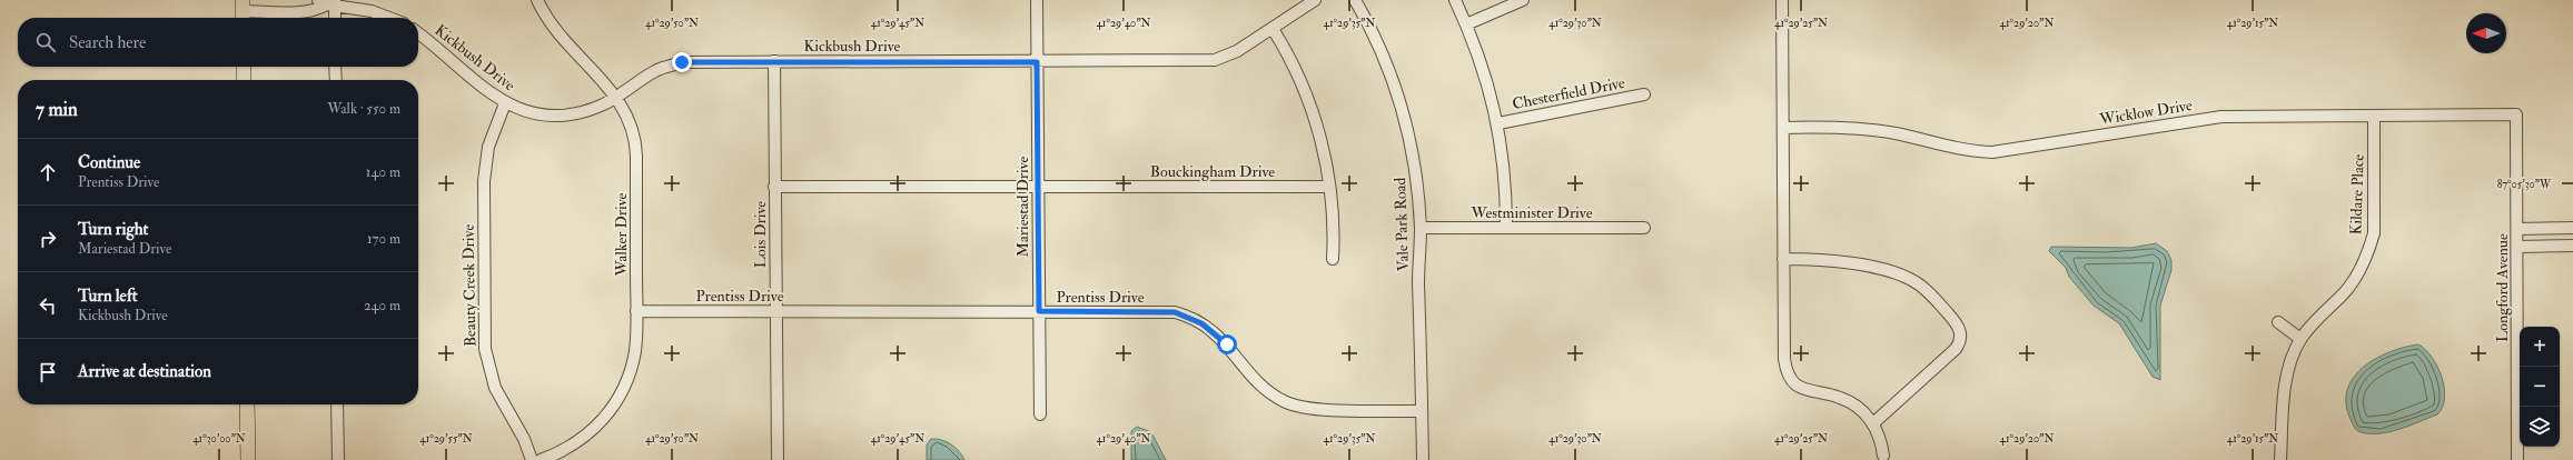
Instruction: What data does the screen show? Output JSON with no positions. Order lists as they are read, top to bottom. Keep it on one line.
{"streets":{"street":["Kickbush Drive","Chesterfield Drive","Wicklow Drive","Bouckingham Drive","Kildare Place","Mariestad Drive","Westminister Drive","Vale Park Road","Walker Drive","Lois Drive","Beauty Creek Drive","Longford Avenue","Prentiss Drive"]},"crossings":[["Kickbush Drive","Mariestad Drive"],["Kickbush Drive","Walker Drive"],["Kickbush Drive","Lois Drive"],["Kickbush Drive","Beauty Creek Drive"],["Wicklow Drive","Kildare Place"],["Wicklow Drive","Longford Avenue"],["Bouckingham Drive","Mariestad Drive"],["Bouckingham Drive","Lois Drive"],["Mariestad Drive","Prentiss Drive"],["Westminister Drive","Vale Park Road"],["Vale Park Road","Prentiss Drive"],["Walker Drive","Prentiss Drive"],["Lois Drive","Prentiss Drive"]],"north":"left","page":{"search":"Search here","heading":["7 min","Walk · 550 m"],"list":[["Continue","Prentiss Drive","140 m"],["Turn right","Mariestad Drive","170 m"],["Turn left","Kickbush Drive","240 m"],"Arrive at destination"],"map_buttons":["+","−"]},"coordinates":["41°29'50\"N","41°29'45\"N","41°29'40\"N","41°29'35\"N","41°29'30\"N","41°29'25\"N","41°29'20\"N","41°29'15\"N","87°05'30\"W","41°30'00\"N","41°29'55\"N"]}
